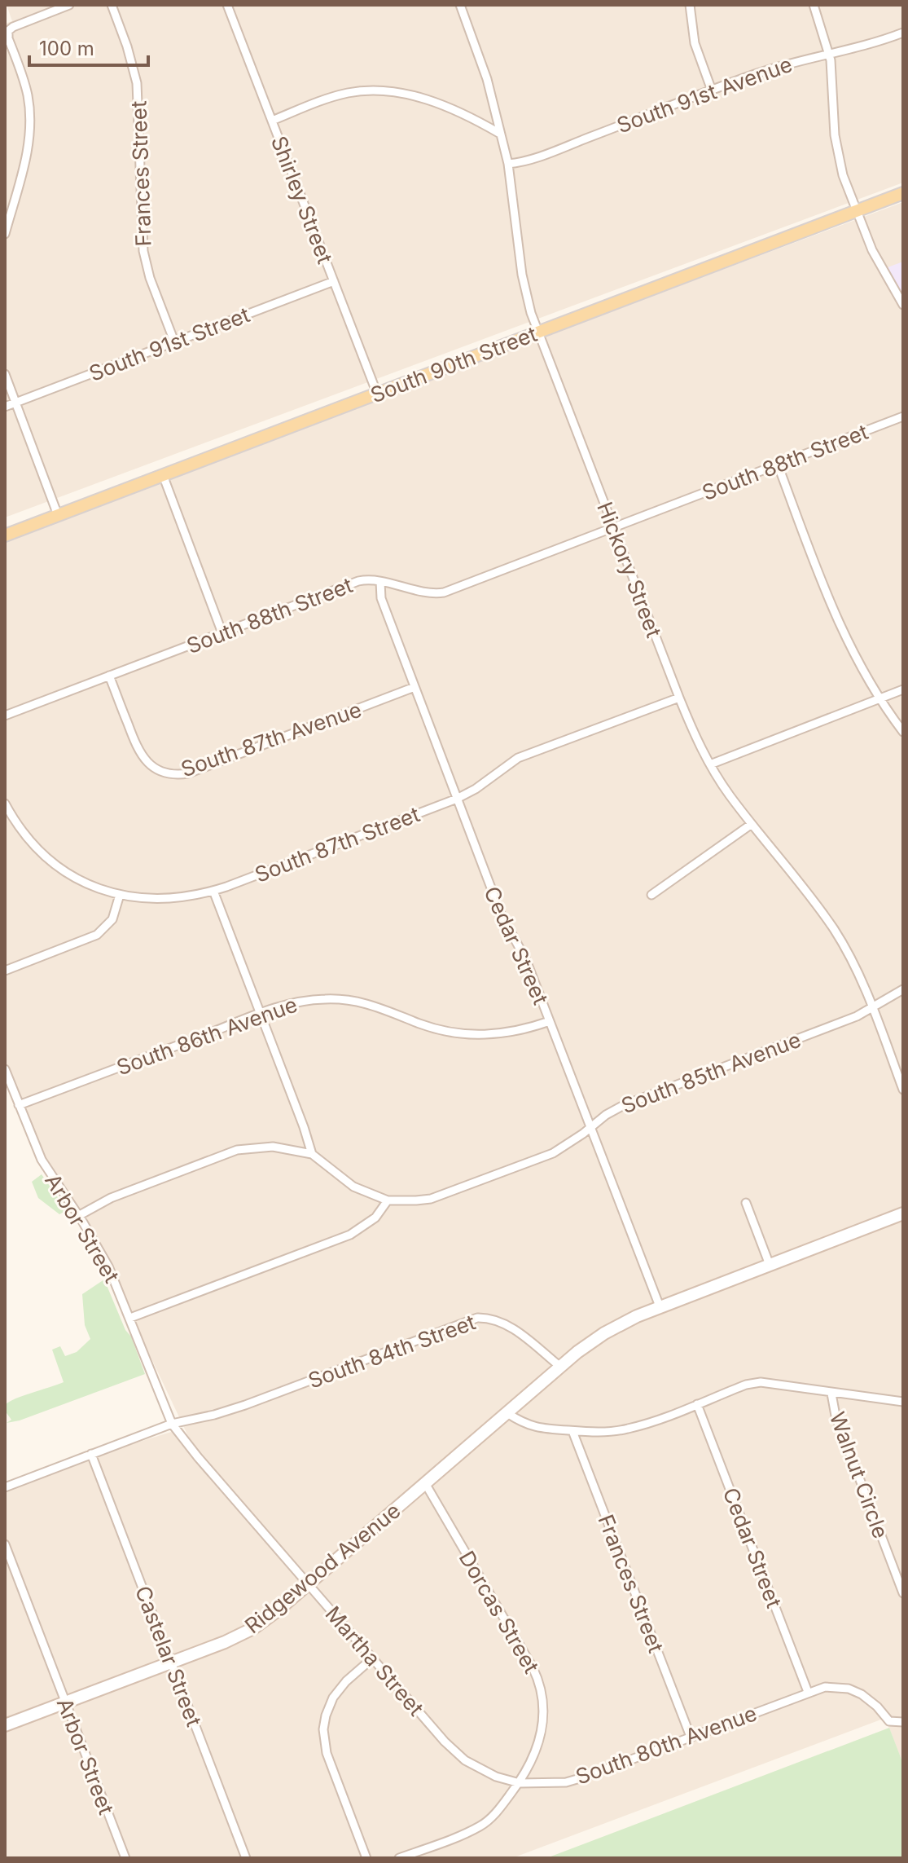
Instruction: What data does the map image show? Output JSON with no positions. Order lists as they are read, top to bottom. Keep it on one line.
{"streets":{"main road":["South 90th Street","Ridgewood Avenue"],"street":["South 91st Avenue","Frances Street","Shirley Street","South 91st Street","South 88th Street","Hickory Street","South 87th Avenue","South 87th Street","Cedar Street","South 86th Avenue","South 85th Avenue","Arbor Street","South 84th Street","Walnut Circle","Dorcas Street","Castelar Street","Martha Street","South 80th Avenue"]},"crossings":[["South 91st Avenue","Hickory Street"],["Frances Street","South 91st Street"],["Frances Street","South 80th Avenue"],["Shirley Street","South 91st Street"],["Shirley Street","South 90th Street"],["South 90th Street","Hickory Street"],["South 88th Street","Hickory Street"],["South 88th Street","South 87th Avenue"],["South 88th Street","Cedar Street"],["Hickory Street","South 87th Street"],["Hickory Street","South 85th Avenue"],["South 87th Avenue","Cedar Street"],["South 87th Street","Cedar Street"],["Cedar Street","South 86th Avenue"],["Cedar Street","South 85th Avenue"],["Cedar Street","South 80th Avenue"],["South 86th Avenue","Arbor Street"],["Arbor Street","South 84th Street"],["Arbor Street","Ridgewood Avenue"],["Arbor Street","Martha Street"],["South 84th Street","Ridgewood Avenue"],["South 84th Street","Castelar Street"],["South 84th Street","Martha Street"],["Ridgewood Avenue","Dorcas Street"],["Ridgewood Avenue","Castelar Street"],["Ridgewood Avenue","Martha Street"],["Dorcas Street","Martha Street"],["Dorcas Street","South 80th Avenue"],["Martha Street","South 80th Avenue"]],"scale_bar":"100 m"}
